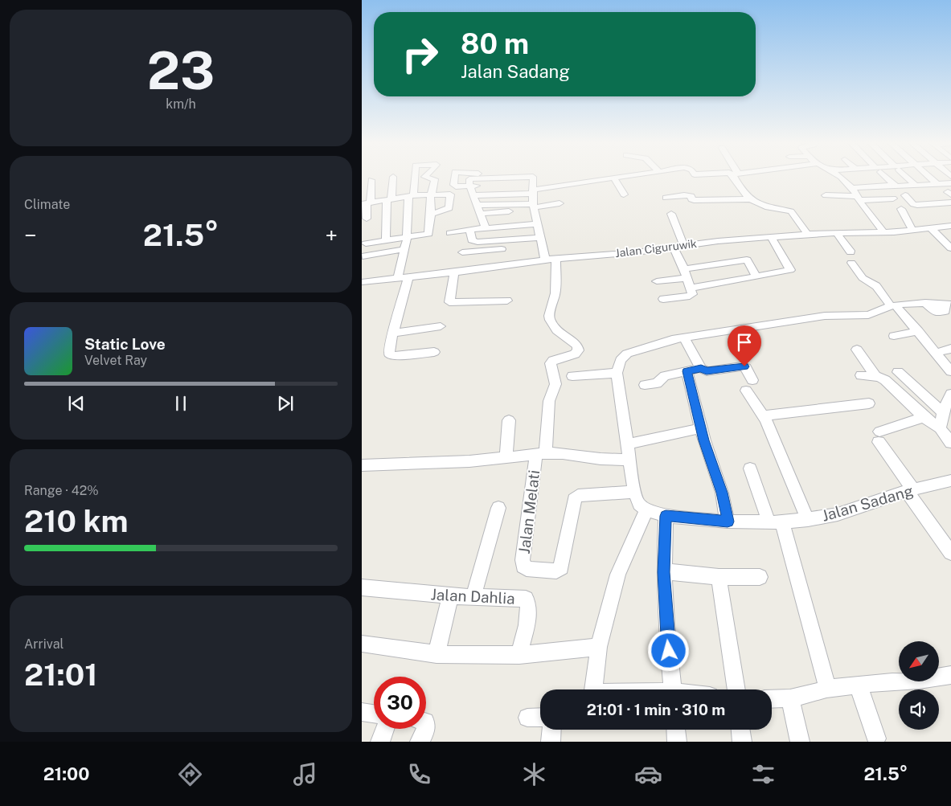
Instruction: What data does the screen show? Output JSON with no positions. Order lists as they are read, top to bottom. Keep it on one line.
{"streets":{"street":["Jalan Ciguruwik","Jalan Sadang","Jalan Melati","Jalan Dahlia"]},"north":"bottom left","page":{"tile":[["23","km/h"],"Climate",["Range · 42%","210 km"],["Arrival","21:01"]],"turn":["80 m","Jalan Sadang"],"heat":["−","21.5°","+"],"song":["Static Love","Velvet Ray"],"limit":"30","trip":"21:01 · 1 min · 310 m","tabs":["21:00","21.5°"]}}
